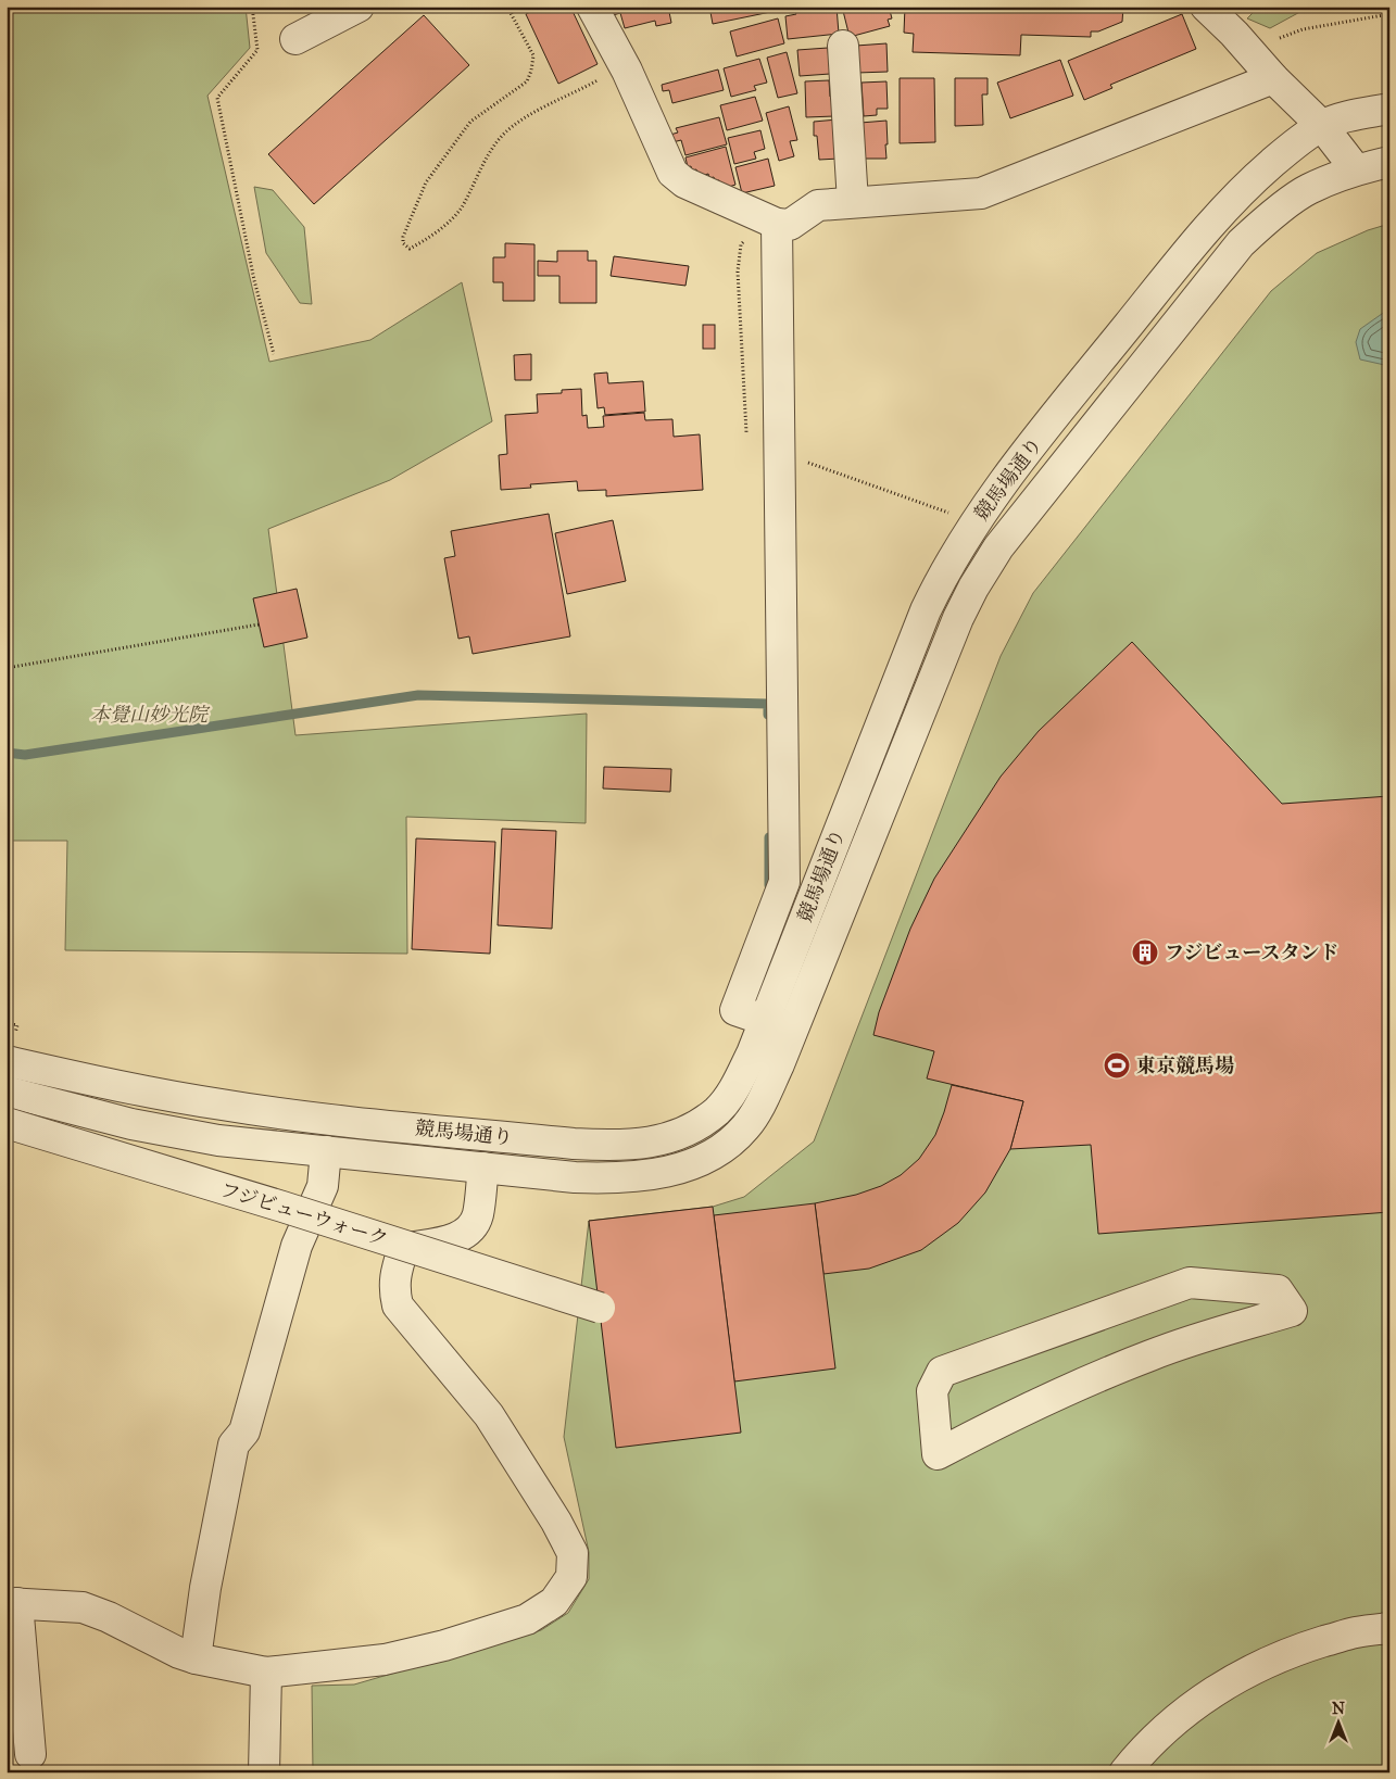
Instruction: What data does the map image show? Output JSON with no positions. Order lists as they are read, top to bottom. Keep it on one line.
{"streets":{"street":["競馬場通り","フジビューウォーク"]},"parks":["本覺山妙光院"],"places":{"building":["フジビュースタンド"],"sports":["東京競馬場"]},"north":"top"}
